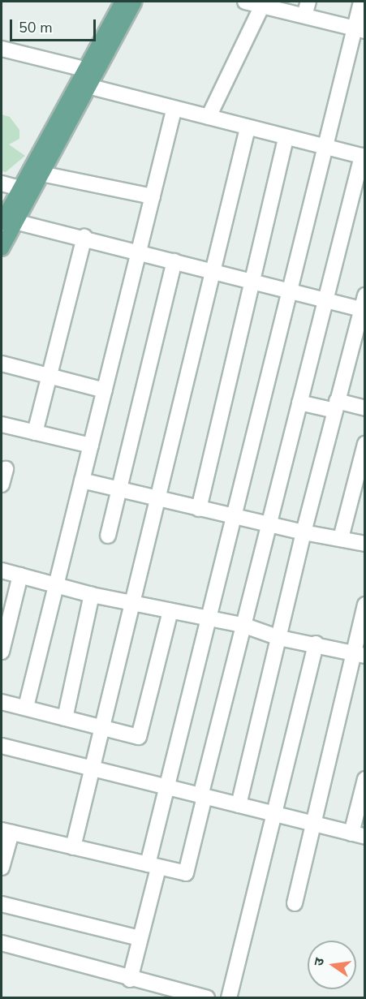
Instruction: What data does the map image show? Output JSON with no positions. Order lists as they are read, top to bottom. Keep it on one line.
{"scale_bar":"50 m","north":"left"}
